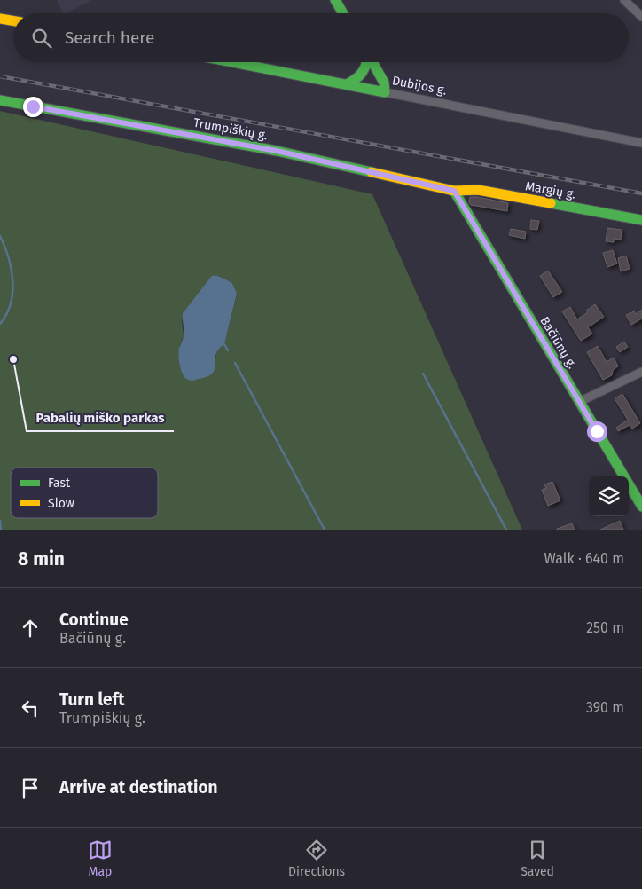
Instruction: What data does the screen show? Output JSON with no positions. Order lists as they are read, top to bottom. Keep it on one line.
{"streets":{"street":["Dubijos g.","Trumpiškių g.","Margių g.","Bačiūnų g."]},"crossings":[["Trumpiškių g.","Margių g."],["Trumpiškių g.","Bačiūnų g."],["Margių g.","Bačiūnų g."]],"places":["Pabalių miško parkas"],"legend":["Fast","Slow"],"page":{"search":"Search here","heading":["8 min","Walk · 640 m"],"list":[["Continue","Bačiūnų g.","250 m"],["Turn left","Trumpiškių g.","390 m"],"Arrive at destination"],"nav":["Map","Directions","Saved"]}}
